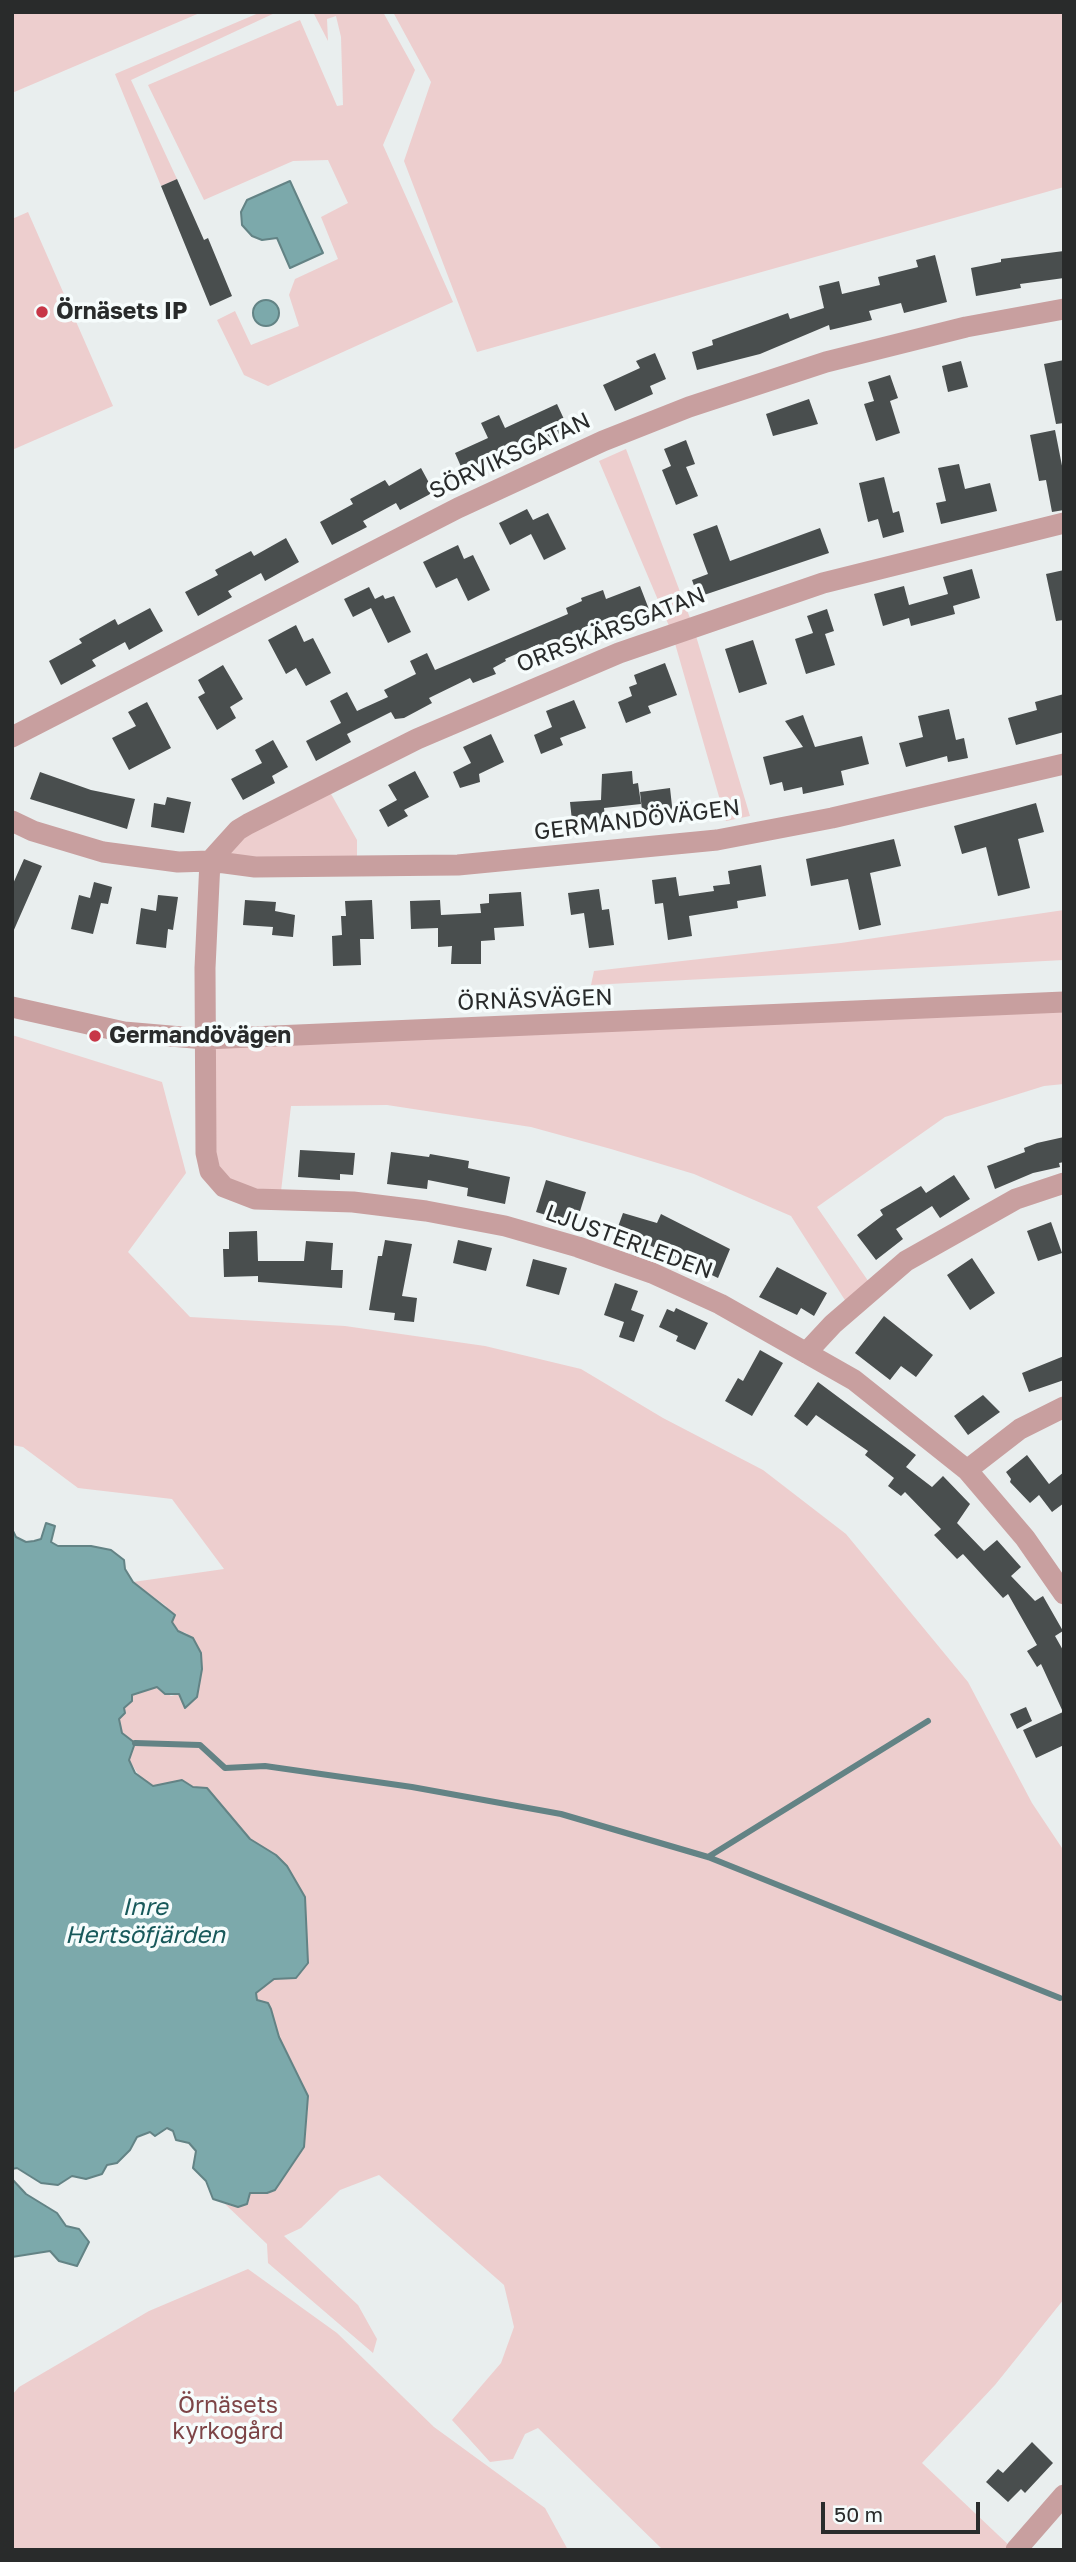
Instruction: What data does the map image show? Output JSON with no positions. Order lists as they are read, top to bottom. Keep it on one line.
{"streets":{"street":["SÖRVIKSGATAN","ORRSKÄRSGATAN","GERMANDÖVÄGEN","ÖRNÄSVÄGEN","LJUSTERLEDEN"]},"crossings":[["ORRSKÄRSGATAN","GERMANDÖVÄGEN"],["ÖRNÄSVÄGEN","LJUSTERLEDEN"]],"water":["Inre Hertsöfjärden"],"parks":["Örnäsets kyrkogård"],"places":["Örnäsets IP","Germandövägen"],"scale_bar":"50 m"}
